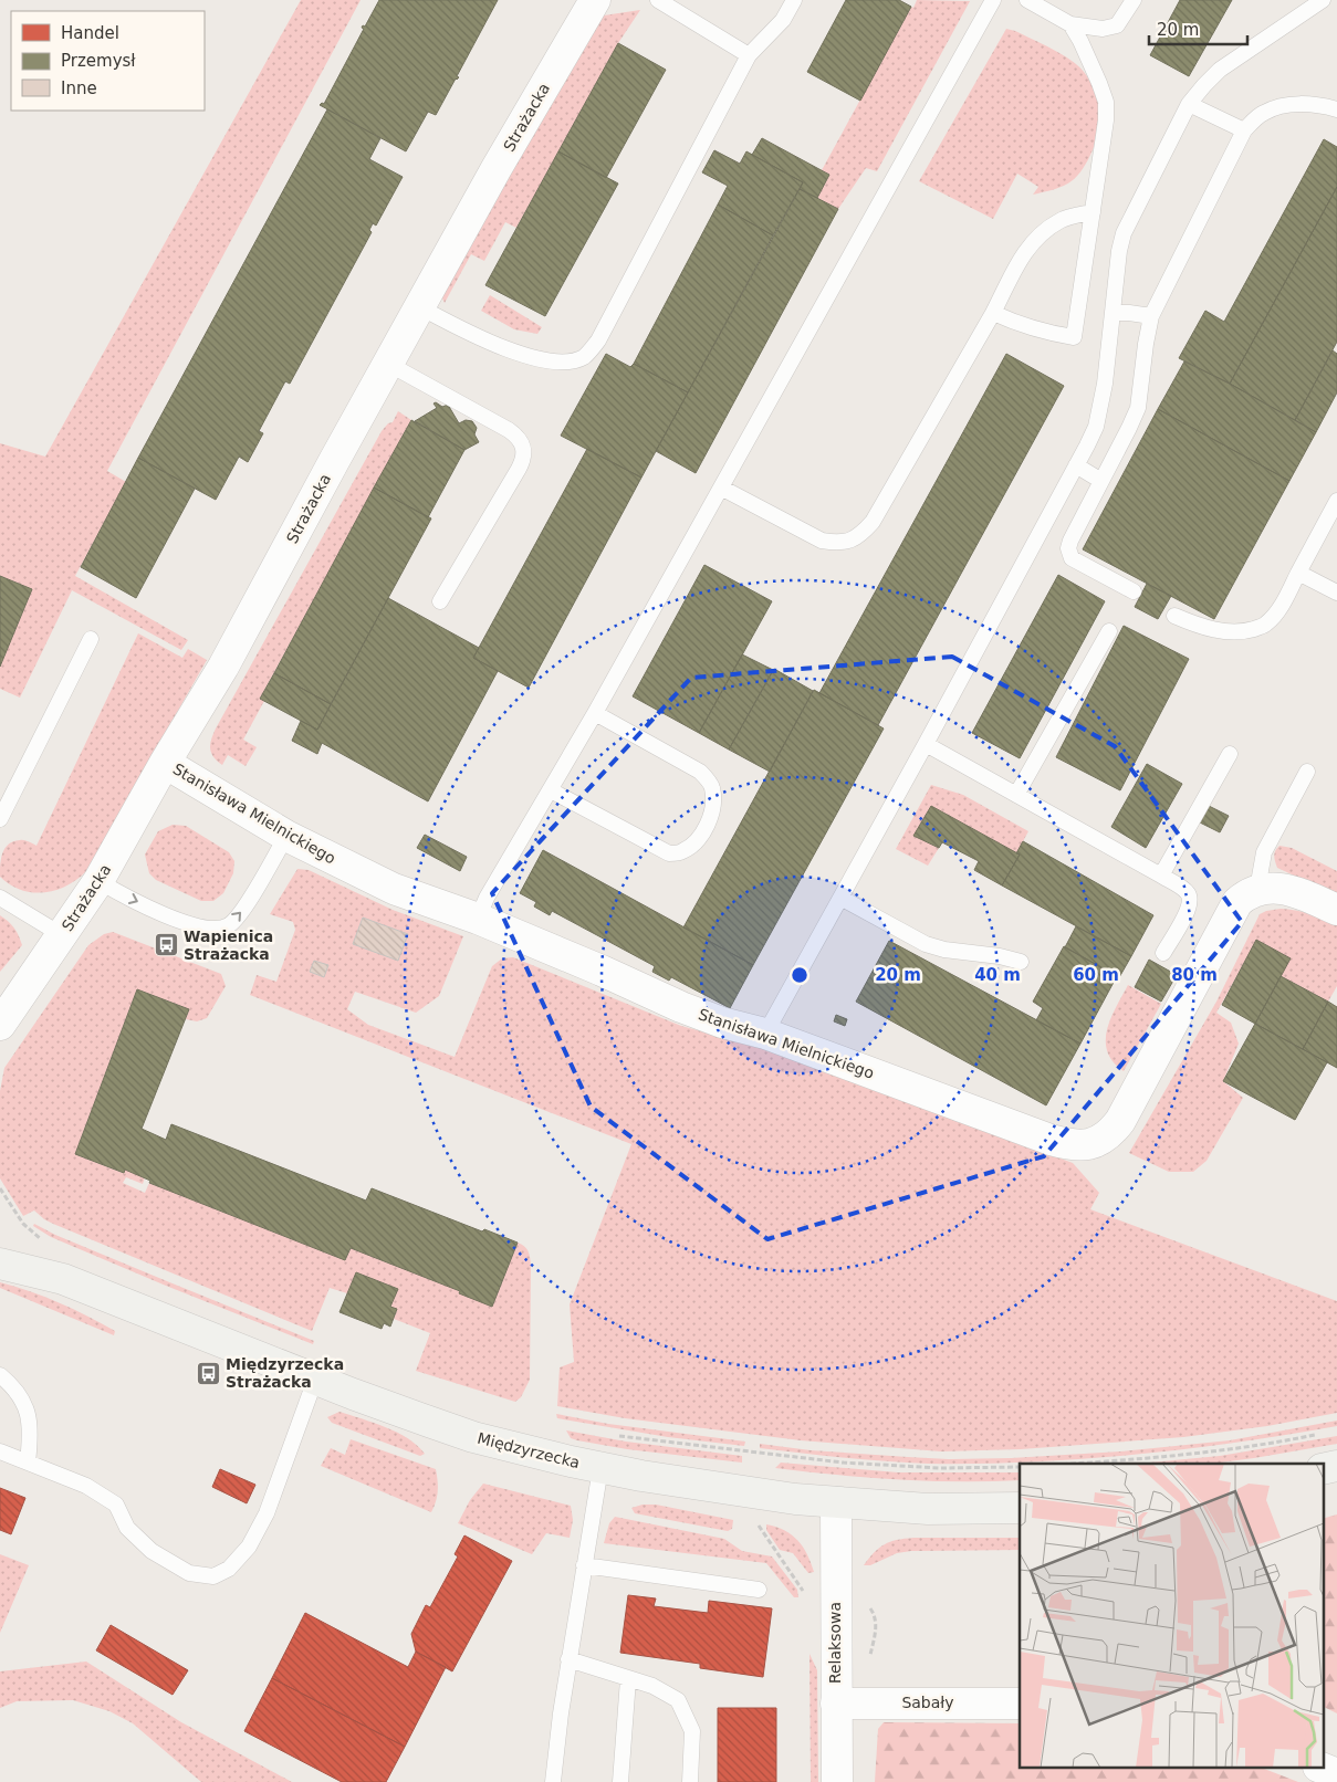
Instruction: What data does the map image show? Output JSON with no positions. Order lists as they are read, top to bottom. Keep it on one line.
{"streets":{"main road":["Międzyrzecka"],"street":["Strażacka","Stanisława Mielnickiego","Relaksowa","Sabały"]},"crossings":[["Strażacka","Stanisława Mielnickiego"],["Międzyrzecka","Relaksowa"],["Relaksowa","Sabały"]],"places":{"bus stop":["Wapienica Strażacka","Międzyrzecka Strażacka"]},"legend":["Handel","Przemysł","Inne"],"scale_bar":"20 m","rings":["20 m","40 m","60 m","80 m"]}
